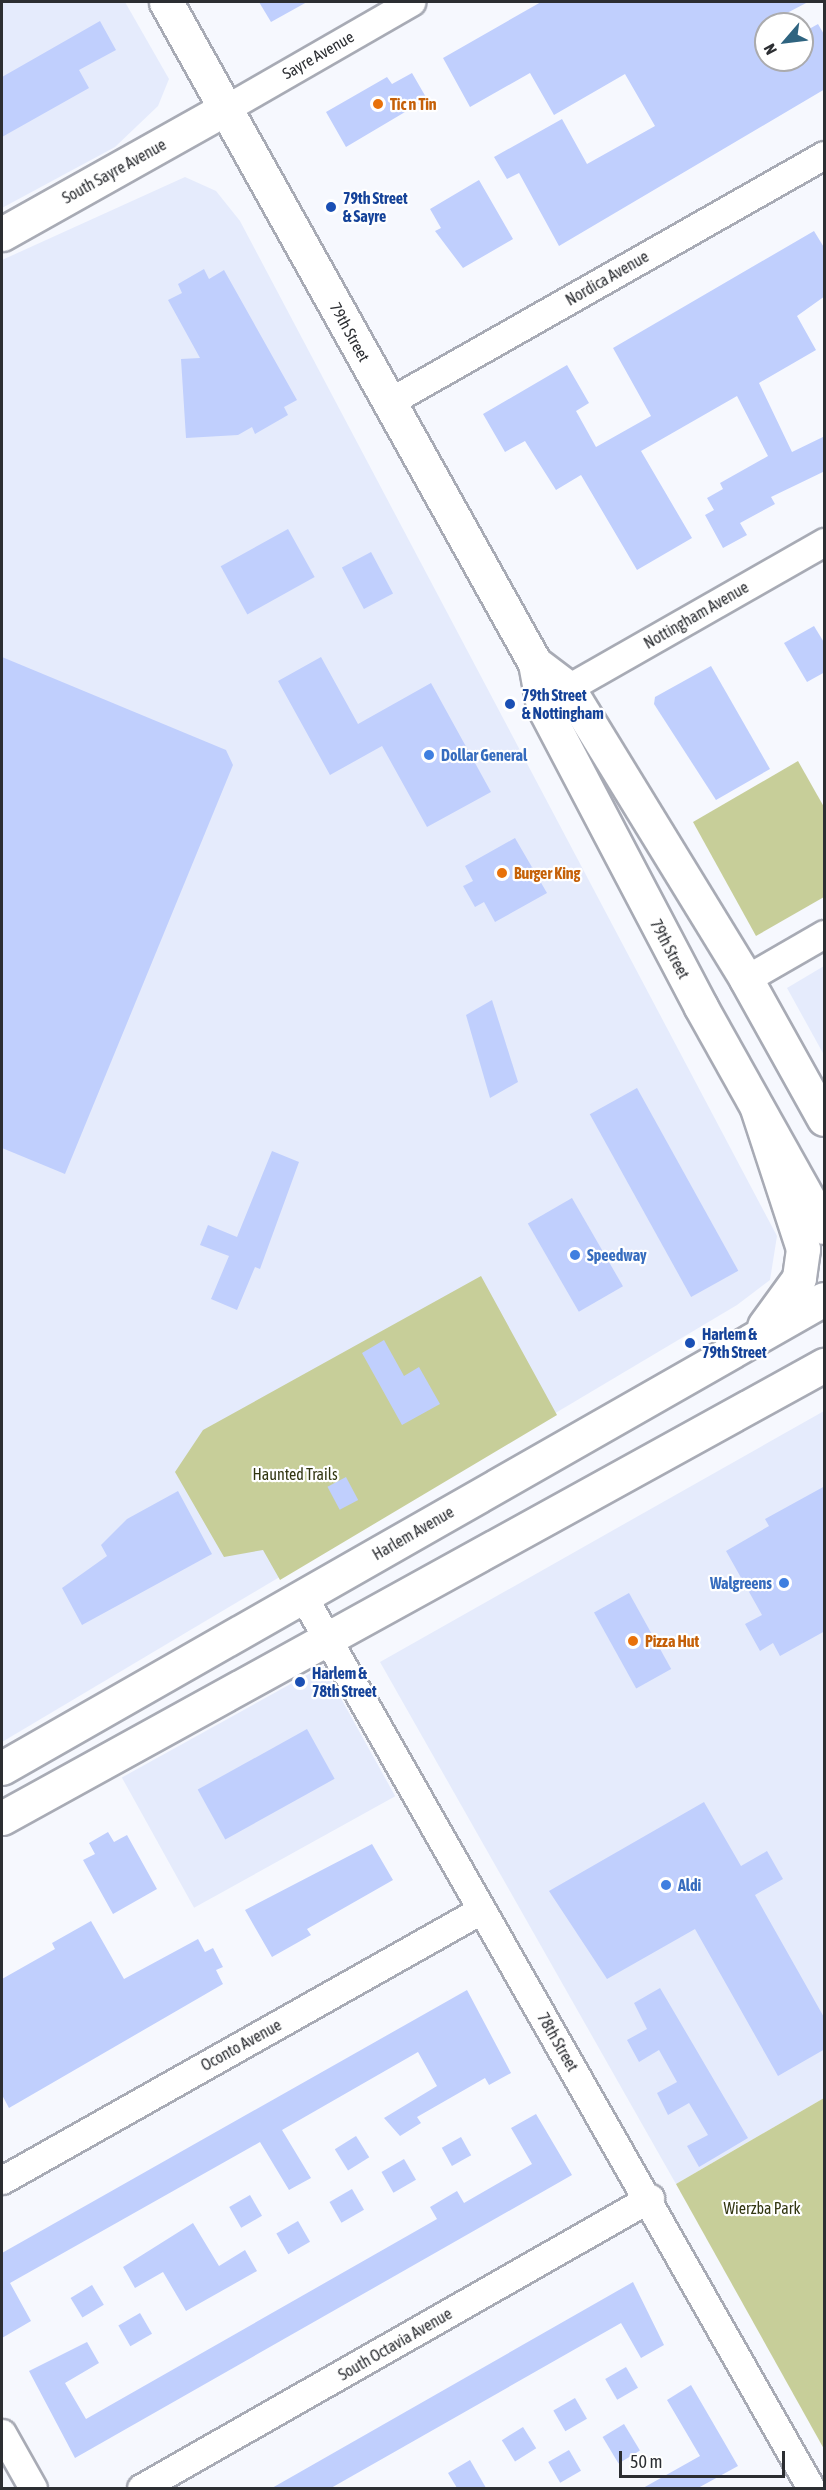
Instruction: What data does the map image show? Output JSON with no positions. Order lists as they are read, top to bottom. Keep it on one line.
{"streets":{"main road":["South Sayre Avenue","79th Street","Harlem Avenue"],"street":["Sayre Avenue","Nordica Avenue","Nottingham Avenue","78th Street","Oconto Avenue","South Octavia Avenue"]},"crossings":[["Sayre Avenue","South Sayre Avenue"],["Sayre Avenue","79th Street"],["South Sayre Avenue","79th Street"],["Nordica Avenue","79th Street"],["79th Street","Nottingham Avenue"],["Harlem Avenue","78th Street"],["78th Street","Oconto Avenue"],["78th Street","South Octavia Avenue"]],"parks":["Haunted Trails","Wierzba Park"],"places":["Tic n Tin","79th Street & Sayre","79th Street & Nottingham","Dollar General","Burger King","Speedway","Harlem & 79th Street","Walgreens","Pizza Hut","Harlem & 78th Street","Aldi"],"scale_bar":"50 m","north":"bottom left"}
